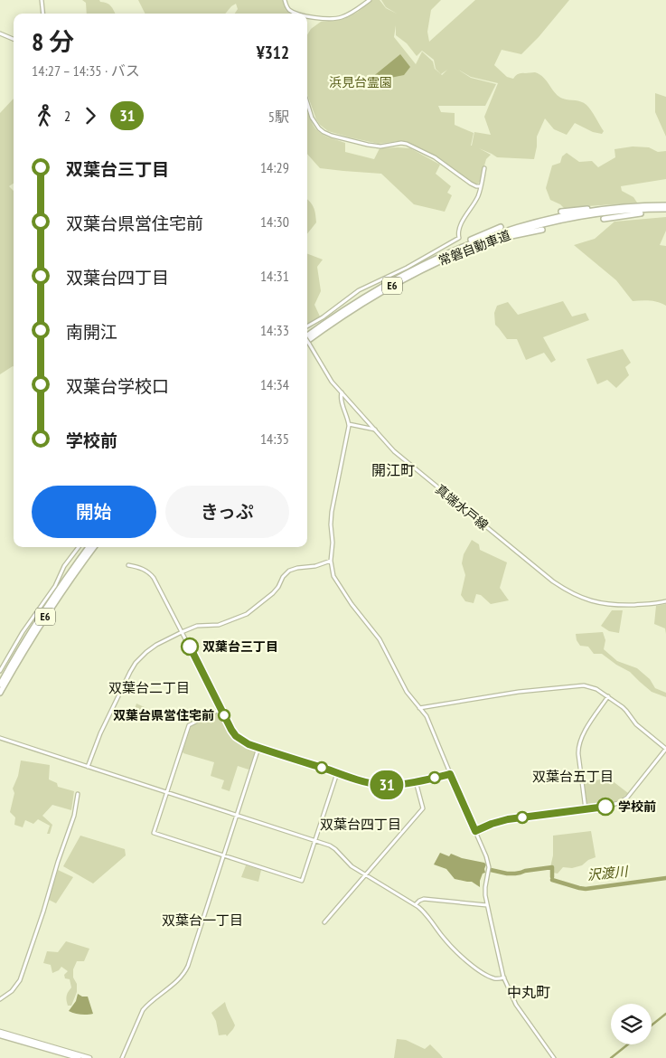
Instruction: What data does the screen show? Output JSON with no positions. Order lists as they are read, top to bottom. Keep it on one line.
{"streets":{"highway":["常磐自動車道","E6"],"street":["真端水戸線"]},"districts":["開江町","双葉台二丁目","双葉台五丁目","双葉台四丁目","双葉台一丁目","中丸町"],"water":["沢渡川"],"parks":["浜見台霊園"],"places":["双葉台三丁目","双葉台県営住宅前","学校前"],"lines":["bus line 31"],"page":{"on_map":"31","heading":["8 分","14:27 – 14:35 · バス","¥312"],"legs":["2","31","5駅"],"list":[{"name":"双葉台三丁目","value":"14:29"},{"name":"双葉台県営住宅前","value":"14:30"},{"name":"双葉台四丁目","value":"14:31"},{"name":"南開江","value":"14:33"},{"name":"双葉台学校口","value":"14:34"},{"name":"学校前","value":"14:35"}],"buttons":["開始","きっぷ"]}}
